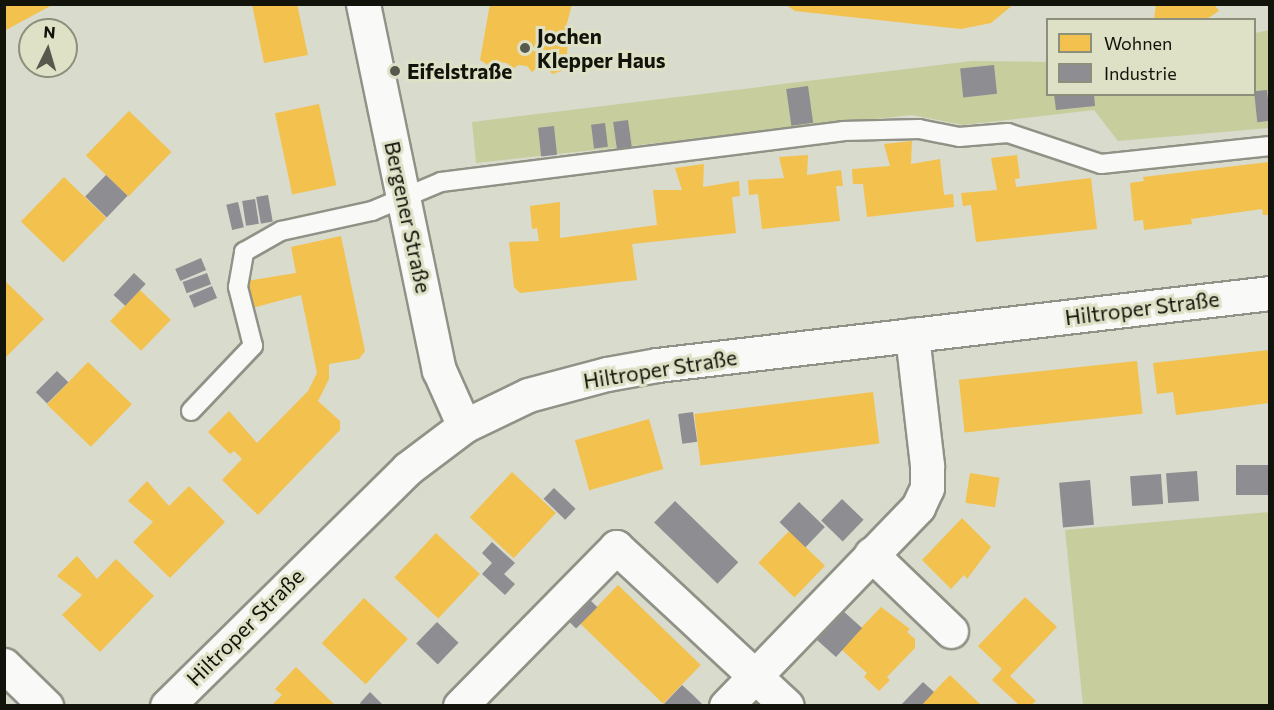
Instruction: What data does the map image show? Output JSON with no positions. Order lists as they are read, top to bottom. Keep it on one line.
{"streets":{"street":["Bergener Straße","Hiltroper Straße"]},"crossings":[["Bergener Straße","Hiltroper Straße"]],"places":["Jochen Klepper Haus","Eifelstraße"],"legend":["Wohnen","Industrie"],"north":"top"}
